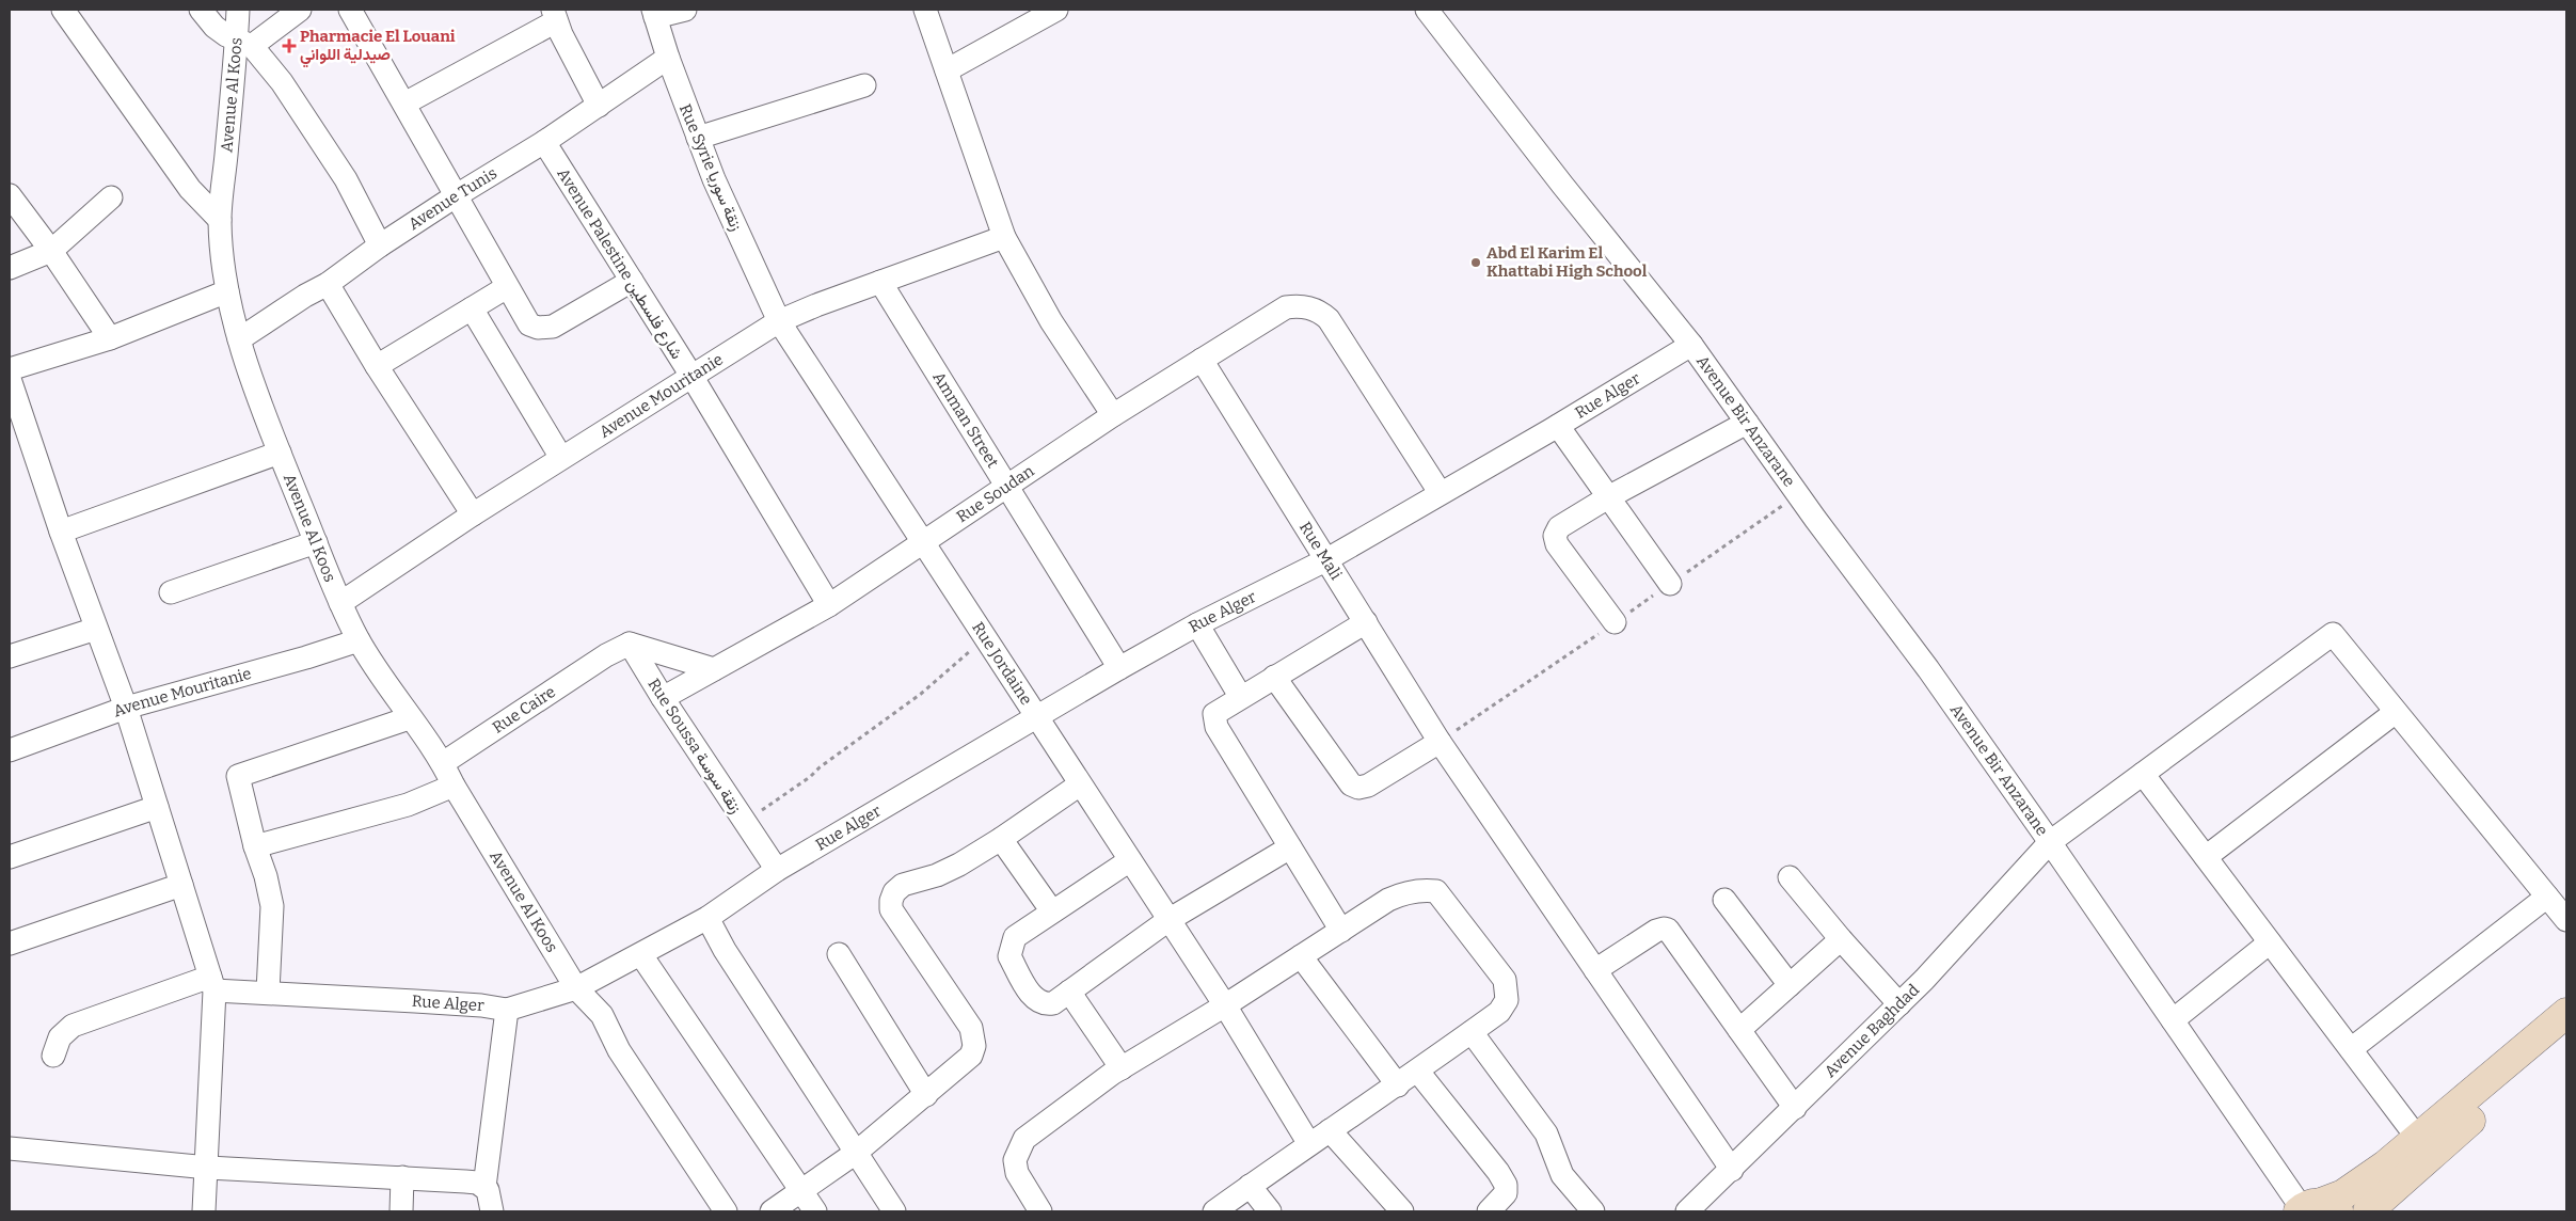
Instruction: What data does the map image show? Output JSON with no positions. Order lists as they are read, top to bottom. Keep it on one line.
{"streets":{"street":["Avenue Al Koos","Rue Syrie زنقة سوريا","Avenue Tunis","Avenue Palestine شارع فلسطين","Avenue Mouritanie","Rue Alger","Avenue Bir Anzarane","Amman Street","Rue Soudan","Rue Mali","Rue Jordaine","Rue Caire","Rue Soussa زنقة سوسة","Avenue Baghdad"]},"crossings":[["Avenue Al Koos","Avenue Tunis"],["Avenue Al Koos","Avenue Mouritanie"],["Avenue Al Koos","Rue Alger"],["Avenue Al Koos","Rue Caire"],["Rue Syrie زنقة سوريا","Avenue Tunis"],["Rue Syrie زنقة سوريا","Avenue Mouritanie"],["Rue Syrie زنقة سوريا","Rue Jordaine"],["Avenue Tunis","Avenue Palestine شارع فلسطين"],["Avenue Palestine شارع فلسطين","Avenue Mouritanie"],["Avenue Palestine شارع فلسطين","Rue Soudan"],["Avenue Mouritanie","Amman Street"],["Avenue Mouritanie","Rue Jordaine"],["Rue Alger","Avenue Bir Anzarane"],["Rue Alger","Amman Street"],["Rue Alger","Rue Soudan"],["Rue Alger","Rue Mali"],["Rue Alger","Rue Jordaine"],["Rue Alger","Rue Soussa زنقة سوسة"],["Avenue Bir Anzarane","Avenue Baghdad"],["Amman Street","Rue Soudan"],["Rue Soudan","Rue Mali"],["Rue Soudan","Rue Jordaine"],["Rue Soudan","Rue Soussa زنقة سوسة"],["Rue Mali","Avenue Baghdad"],["Rue Caire","Rue Soussa زنقة سوسة"]],"places":{"health":["Pharmacie El Louani صيدلية اللواني"],"other":["Abd El Karim El Khattabi High School"]}}
